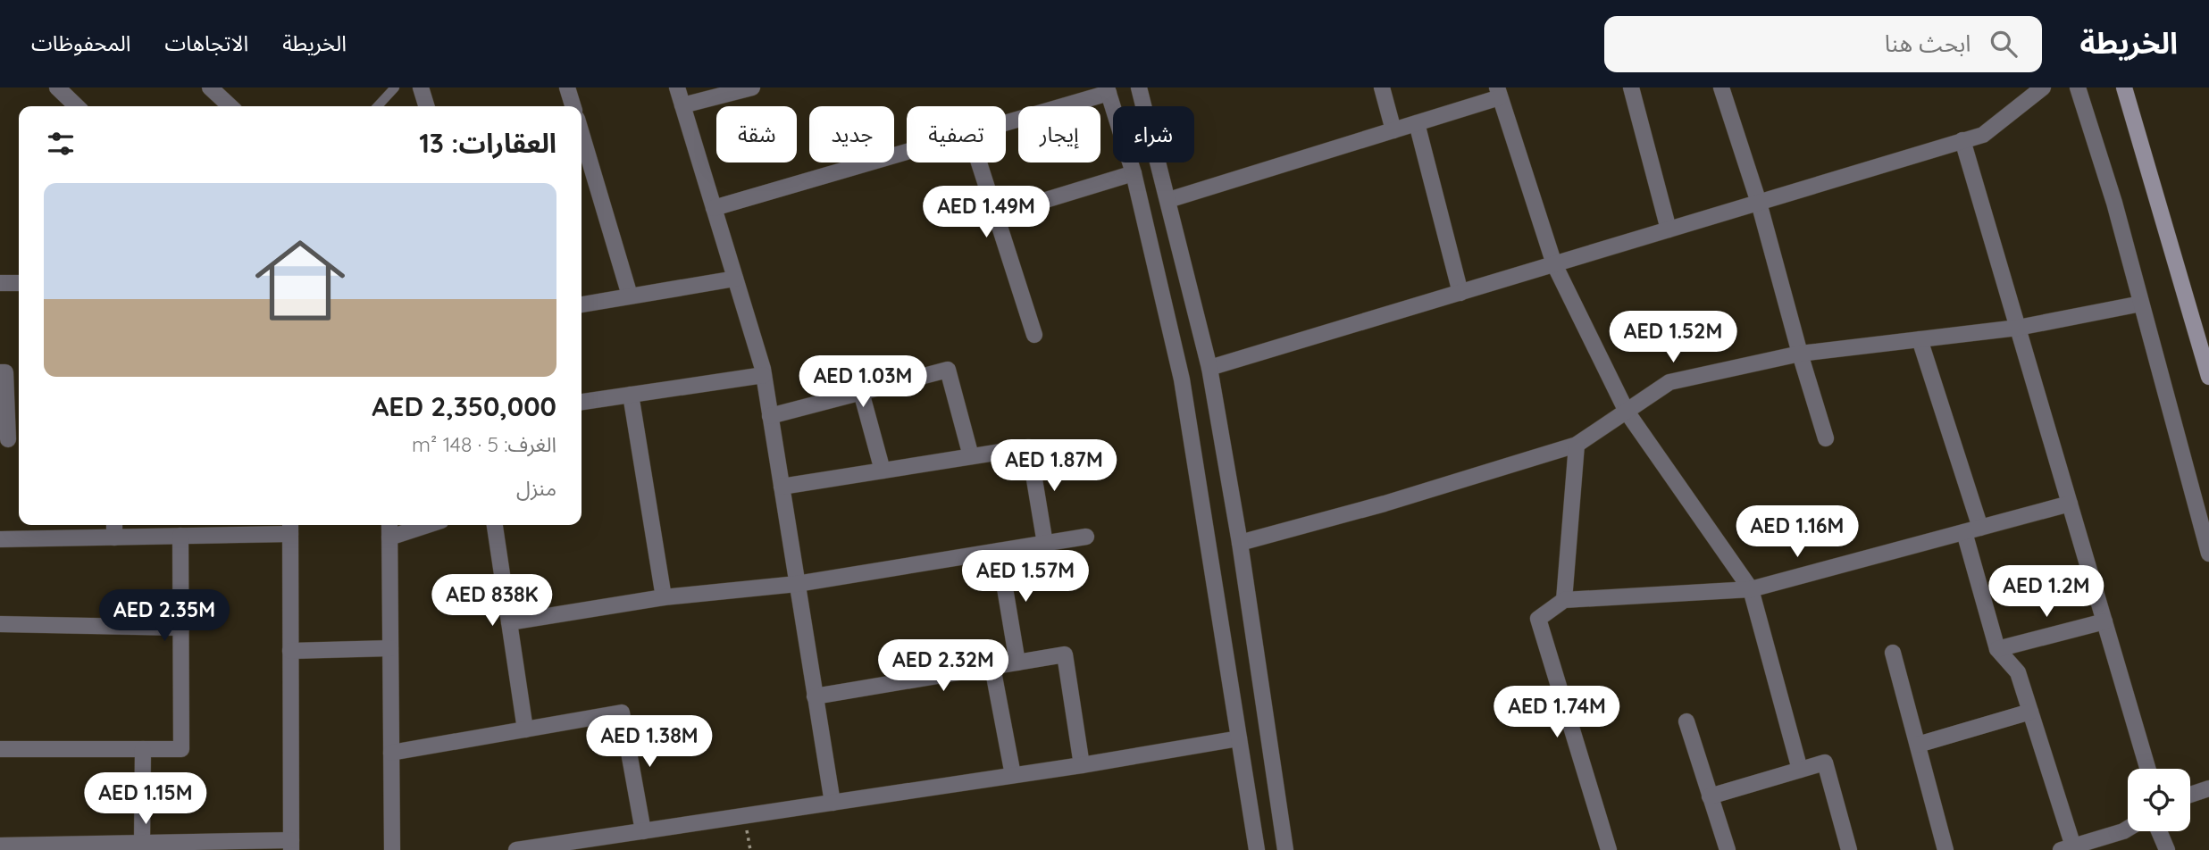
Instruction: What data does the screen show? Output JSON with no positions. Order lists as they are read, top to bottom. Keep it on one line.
{"page":{"header":"الخريطة","search":"ابحث هنا","nav":["الخريطة","الاتجاهات","المحفوظات"],"chip":["شراء","إيجار","تصفية","جديد","شقة"],"heading":"العقارات: 13","list":[{"name":"AED 2,350,000","note":"الغرف: 5 · 148 m² · منزل"}],"price":["AED 1.49M","AED 1.52M","AED 1.03M","AED 1.87M","AED 1.16M","AED 1.57M","AED 1.2M","AED 838K","AED 2.35M","AED 2.32M","AED 1.74M","AED 1.38M","AED 1.15M"]}}
